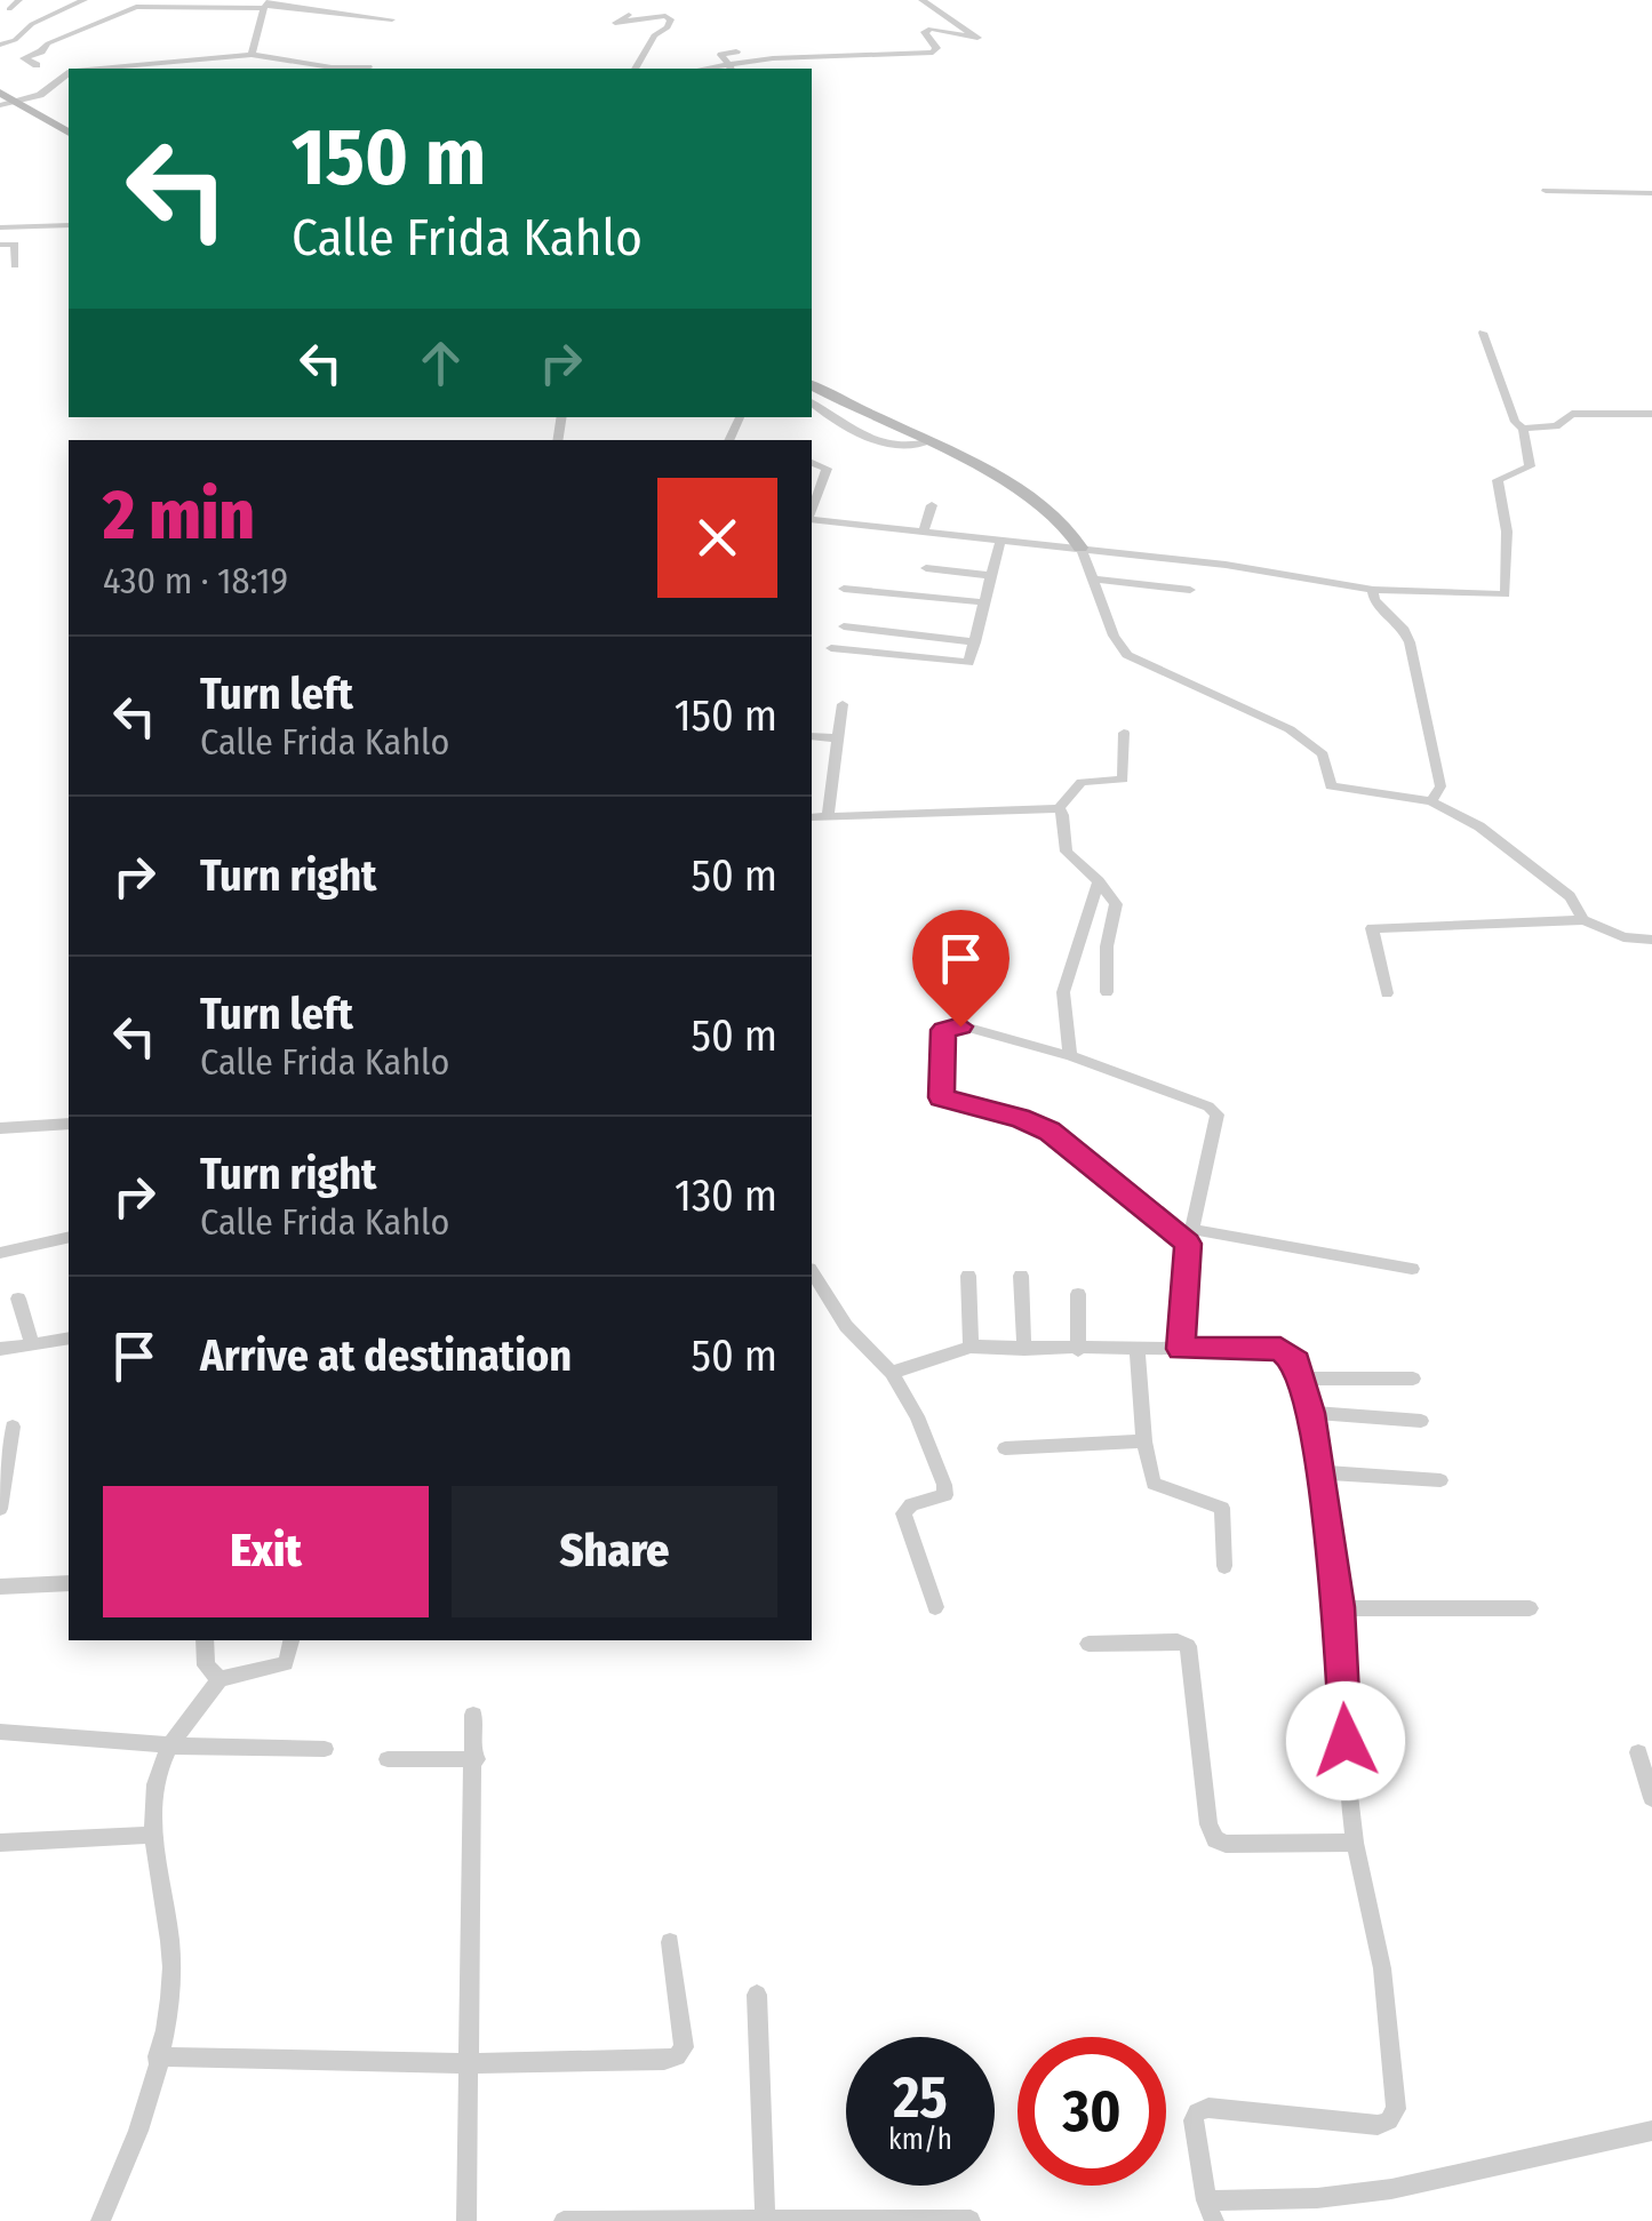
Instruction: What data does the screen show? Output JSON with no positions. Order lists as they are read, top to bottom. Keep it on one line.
{"page":{"turn":["150 m","Calle Frida Kahlo"],"heading":["2 min","430 m · 18:19"],"list":[{"name":"Turn left","note":"Calle Frida Kahlo","value":"150 m"},{"name":"Turn right","value":"50 m"},{"name":"Turn left","note":"Calle Frida Kahlo","value":"50 m"},{"name":"Turn right","note":"Calle Frida Kahlo","value":"130 m"},{"name":"Arrive at destination","value":"50 m"}],"buttons":["Exit","Share"],"speed":"25 km/h","limit":"30"}}
